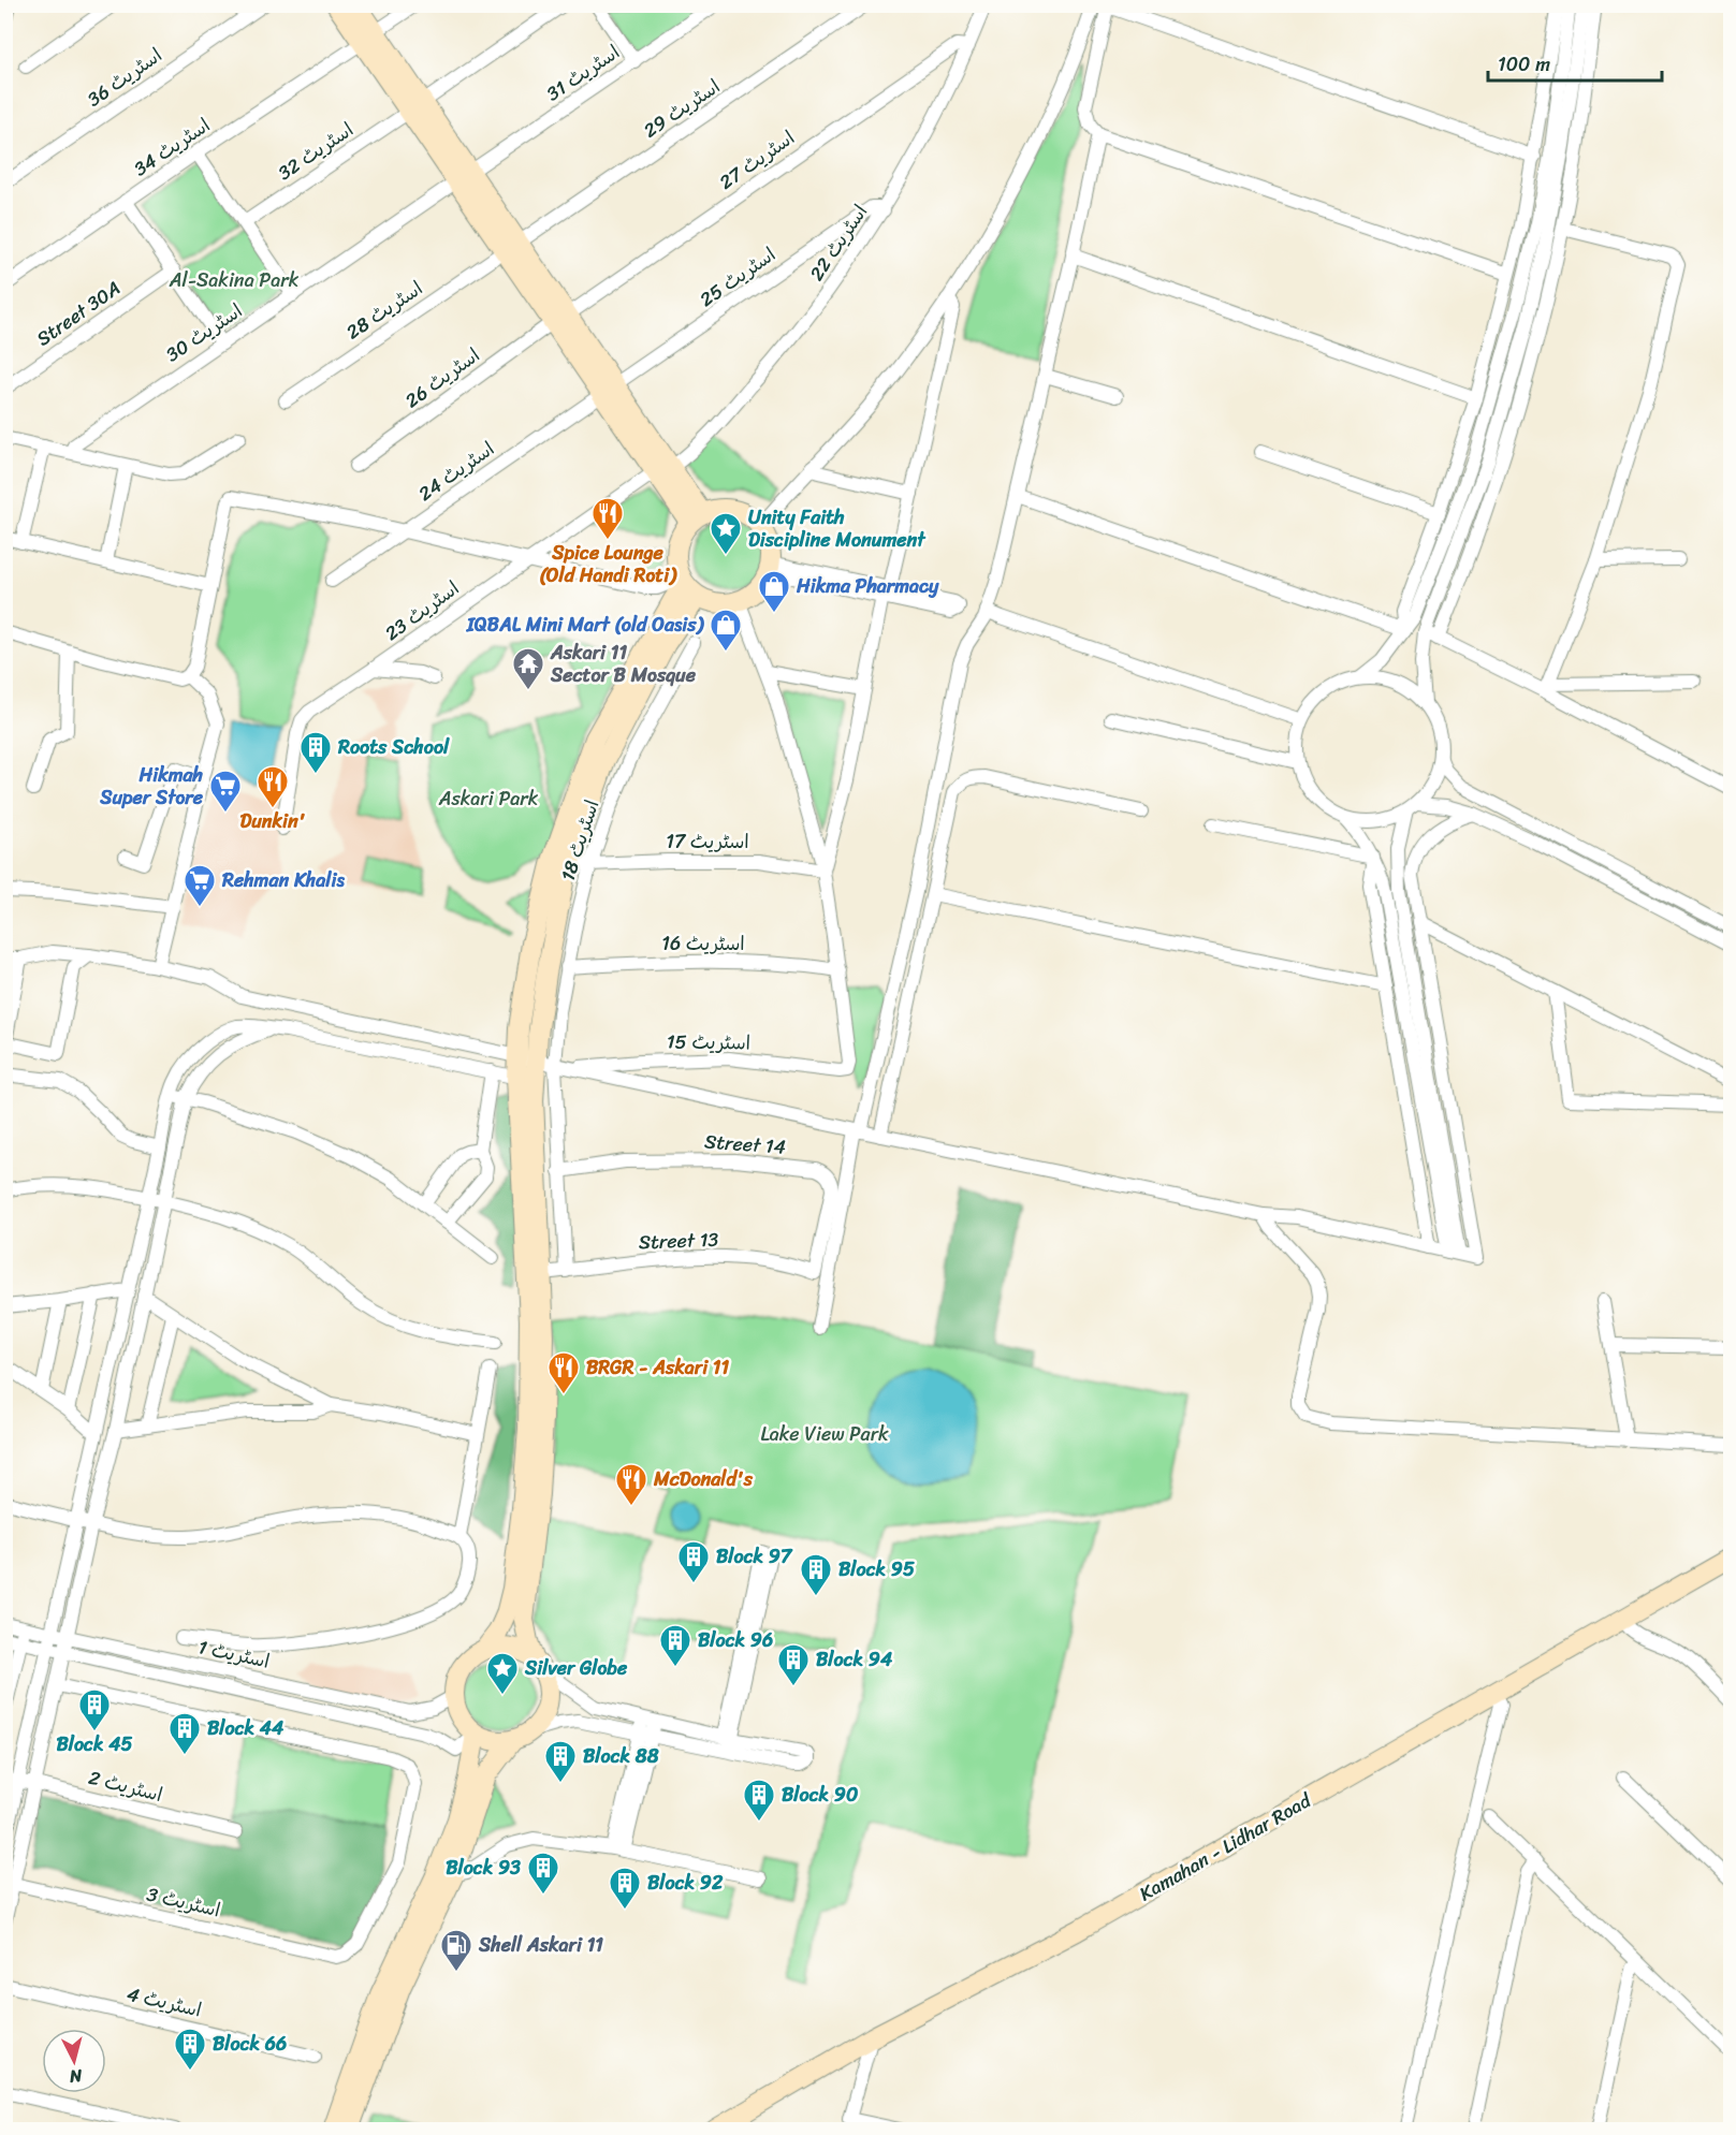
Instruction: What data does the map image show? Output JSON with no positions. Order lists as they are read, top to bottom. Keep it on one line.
{"streets":{"street":["اسٹریٹ 31","اسٹریٹ 36","اسٹریٹ 29","اسٹریٹ 34","اسٹریٹ 32","اسٹریٹ 27","اسٹریٹ 22","اسٹریٹ 25","اسٹریٹ 28","Street 30A","اسٹریٹ 30","اسٹریٹ 26","اسٹریٹ 24","اسٹریٹ 23","اسٹریٹ 18","اسٹریٹ 17","اسٹریٹ 16","اسٹریٹ 15","Street 14","Street 13","اسٹریٹ 1","اسٹریٹ 2","Kamahan - Lidhar Road","اسٹریٹ 3","اسٹریٹ 4"]},"crossings":[["اسٹریٹ 31","اسٹریٹ 30"],["اسٹریٹ 29","اسٹریٹ 28"],["اسٹریٹ 27","اسٹریٹ 22"],["اسٹریٹ 27","اسٹریٹ 26"],["اسٹریٹ 22","اسٹریٹ 25"],["اسٹریٹ 22","اسٹریٹ 23"],["اسٹریٹ 25","اسٹریٹ 24"],["اسٹریٹ 18","اسٹریٹ 17"],["اسٹریٹ 18","اسٹریٹ 16"],["اسٹریٹ 18","اسٹریٹ 15"],["اسٹریٹ 18","Street 14"],["اسٹریٹ 18","Street 13"],["اسٹریٹ 16","اسٹریٹ 15"],["Street 14","Street 13"]],"parks":["Al-Sakina Park","Askari Park","Lake View Park"],"places":{"restaurant":["Spice Lounge (Old Handi Roti)","Dunkin'","BRGR - Askari 11","McDonald's"],"place":["Unity Faith Discipline Monument","Silver Globe"],"shop":["Hikma Pharmacy","IQBAL Mini Mart (old Oasis)"],"temple":["Askari 11 Sector B Mosque"],"building":["Roots School","Block 97","Block 95","Block 96","Block 94","Block 45","Block 44","Block 88","Block 90","Block 93","Block 92","Block 66"],"supermarket":["Hikmah Super Store","Rehman Khalis"],"fuel station":["Shell Askari 11"]},"scale_bar":"100 m","north":"bottom"}
